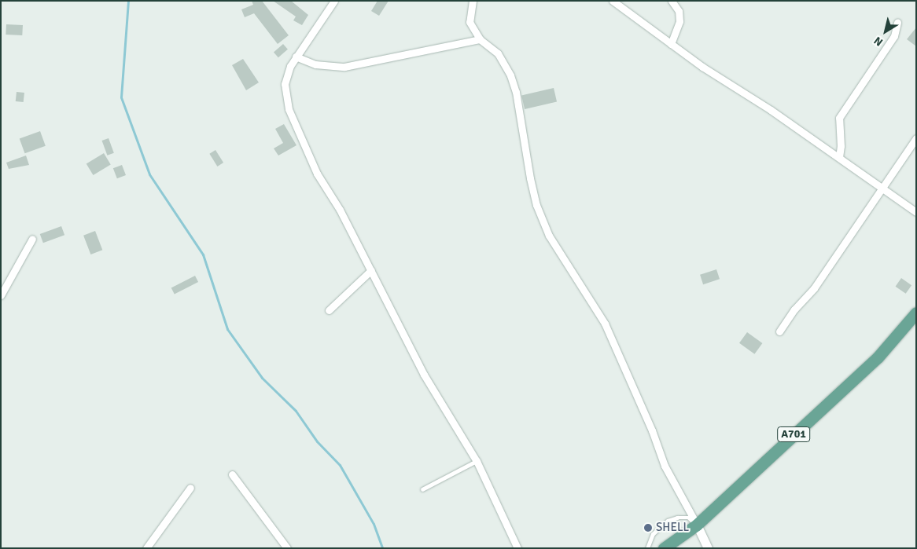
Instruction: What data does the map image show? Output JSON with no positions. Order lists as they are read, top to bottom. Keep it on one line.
{"streets":{"main road":["A701"]},"places":["SHELL"],"north":"bottom left"}
